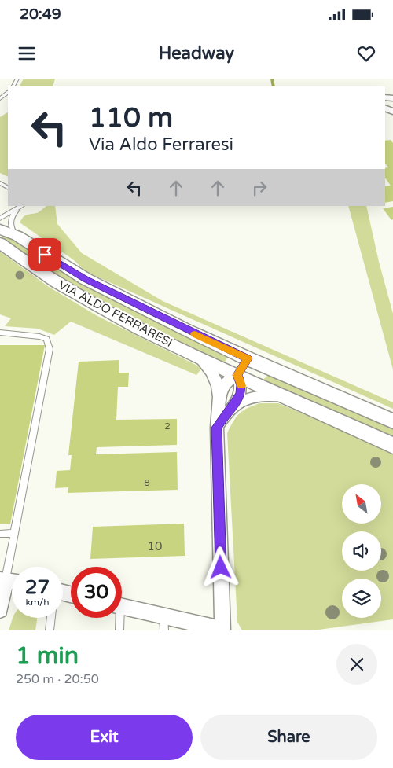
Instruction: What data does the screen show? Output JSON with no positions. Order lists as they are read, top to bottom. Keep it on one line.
{"streets":{"main road":["VIA ALDO FERRARESI"]},"house_numbers":["2","8","10"],"north":"top left","page":{"status":"20:49","header":"Headway","turn":["110 m","Via Aldo Ferraresi"],"speed":"27 km/h","limit":"30","heading":["1 min","250 m · 20:50"],"buttons":["Exit","Share"]}}
